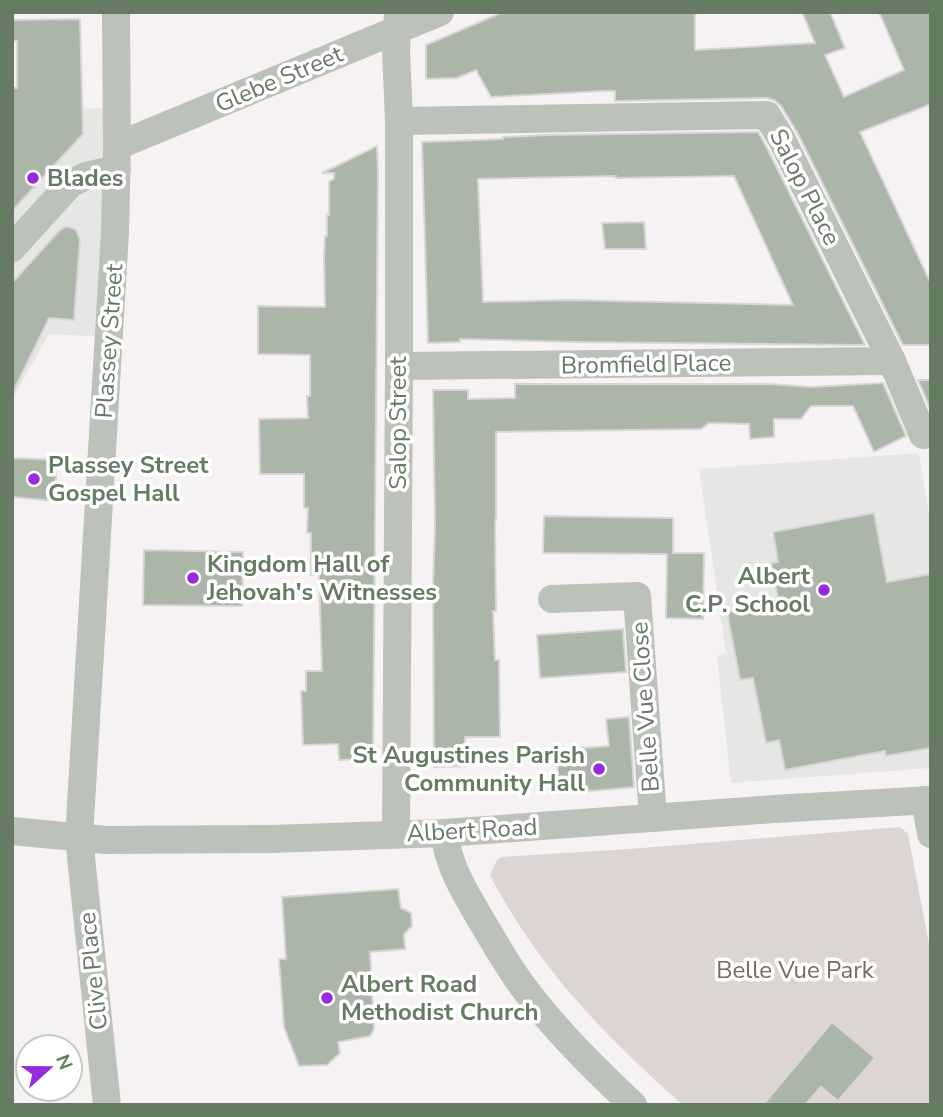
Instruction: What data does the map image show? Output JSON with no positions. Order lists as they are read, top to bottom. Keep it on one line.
{"streets":{"street":["Glebe Street","Salop Place","Plassey Street","Bromfield Place","Salop Street","Belle Vue Close","Albert Road","Clive Place"]},"crossings":[["Glebe Street","Plassey Street"],["Glebe Street","Salop Street"],["Salop Place","Bromfield Place"],["Salop Place","Salop Street"],["Plassey Street","Albert Road"],["Plassey Street","Clive Place"],["Bromfield Place","Salop Street"],["Salop Street","Albert Road"],["Belle Vue Close","Albert Road"],["Albert Road","Clive Place"]],"parks":["Belle Vue Park"],"places":["Blades","Plassey Street Gospel Hall","Kingdom Hall of Jehovah's Witnesses","Albert C.P. School","St Augustines Parish Community Hall","Albert Road Methodist Church"],"north":"right"}
